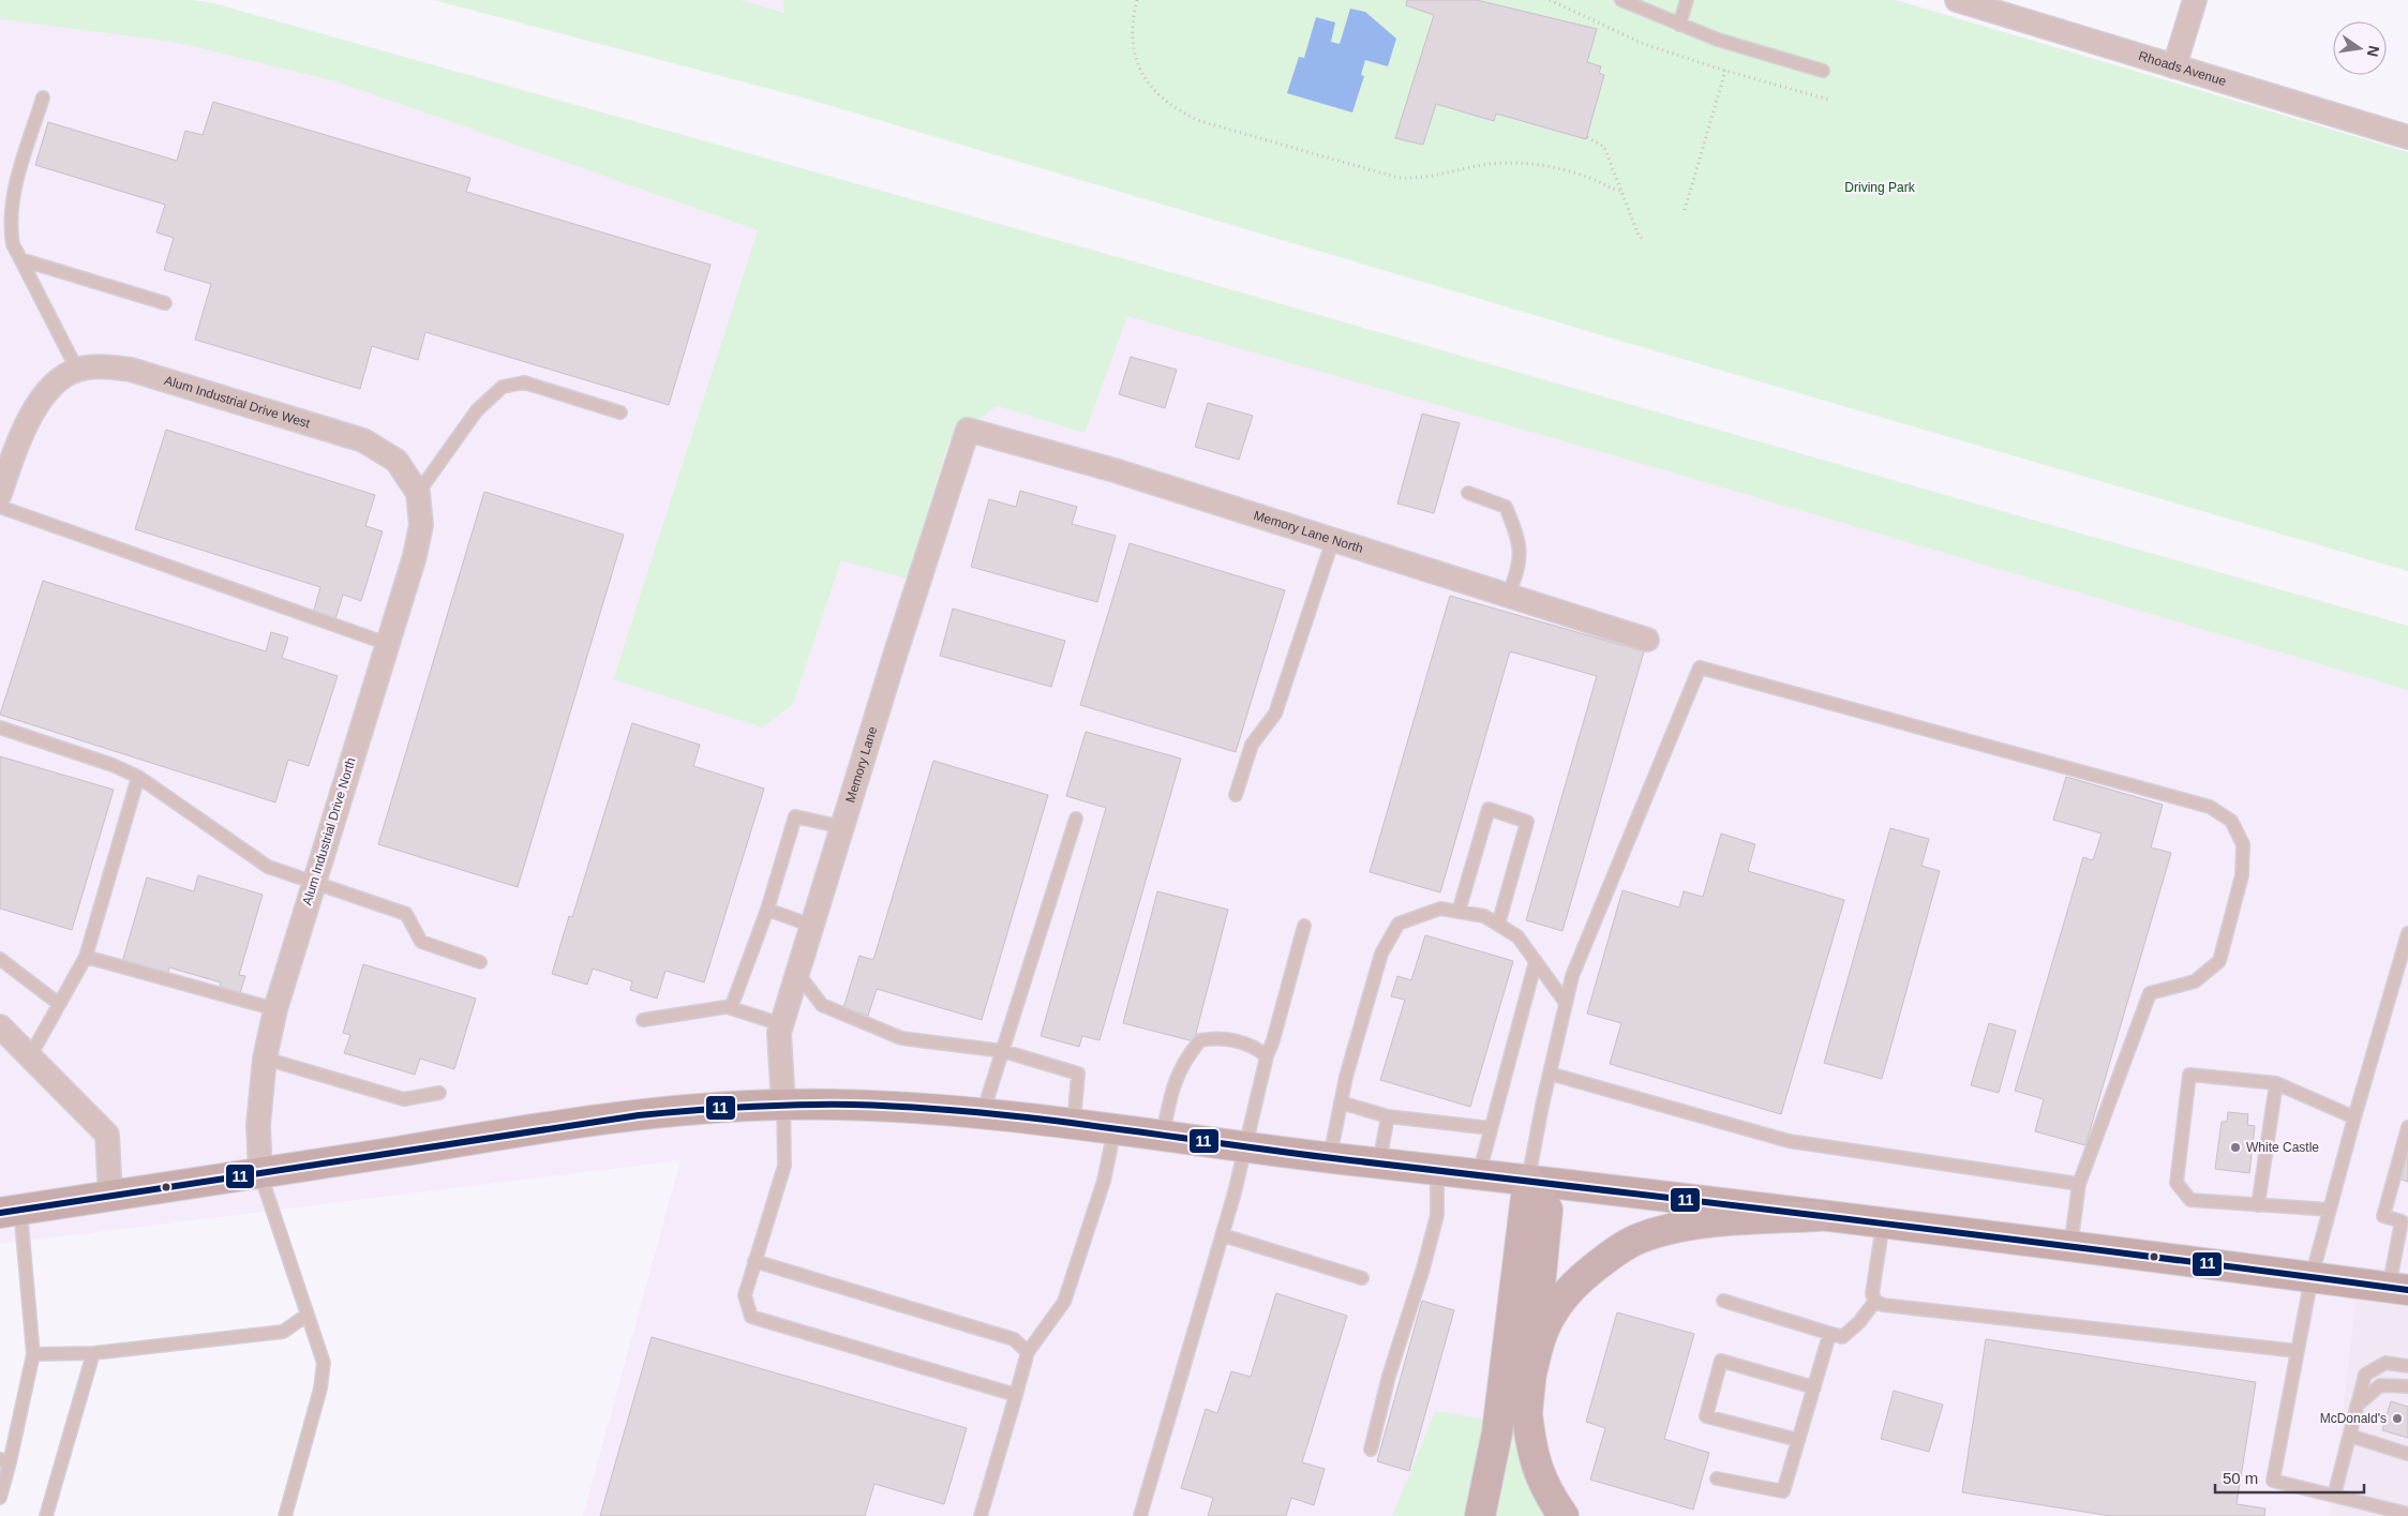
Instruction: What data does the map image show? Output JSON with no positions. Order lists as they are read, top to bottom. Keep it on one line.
{"streets":{"street":["Rhoads Avenue","Alum Industrial Drive West","Memory Lane North","Memory Lane","Alum Industrial Drive North"]},"crossings":[["Alum Industrial Drive West","Alum Industrial Drive North"],["Memory Lane North","Memory Lane"]],"parks":["Driving Park"],"places":["White Castle","McDonald's"],"lines":["transit line 11"],"scale_bar":"50 m","north":"right"}
